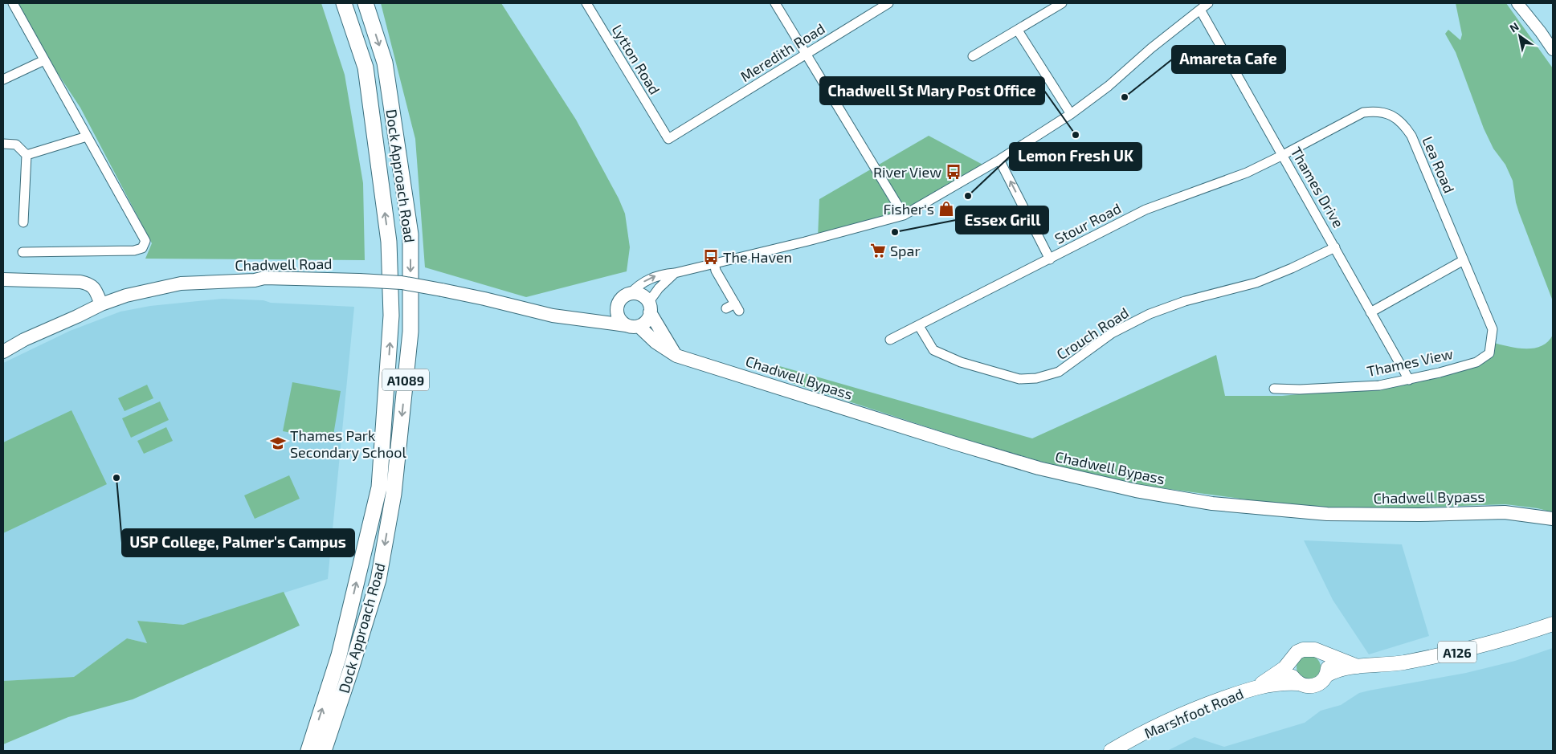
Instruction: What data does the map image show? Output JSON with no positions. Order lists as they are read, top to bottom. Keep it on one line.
{"streets":{"highway":["Dock Approach Road","A1089"],"main road":["Chadwell Road","Chadwell Bypass","A126","Marshfoot Road"],"street":["Meredith Road","Lytton Road","Lea Road","Thames Drive","Stour Road","Crouch Road","Thames View"]},"crossings":[["Meredith Road","Lytton Road"],["Lea Road","Thames Drive"],["Lea Road","Stour Road"],["Lea Road","Thames View"],["Thames Drive","Stour Road"],["Thames Drive","Crouch Road"],["Thames Drive","Thames View"],["Stour Road","Crouch Road"],["Chadwell Road","Chadwell Bypass"]],"places":{"other":["Amareta Cafe","Chadwell St Mary Post Office","Lemon Fresh UK","Essex Grill","USP College, Palmer's Campus"],"bus stop":["River View","The Haven"],"shop":["Fisher's"],"supermarket":["Spar"],"school or university":["Thames Park Secondary School"]},"north":"top left"}
